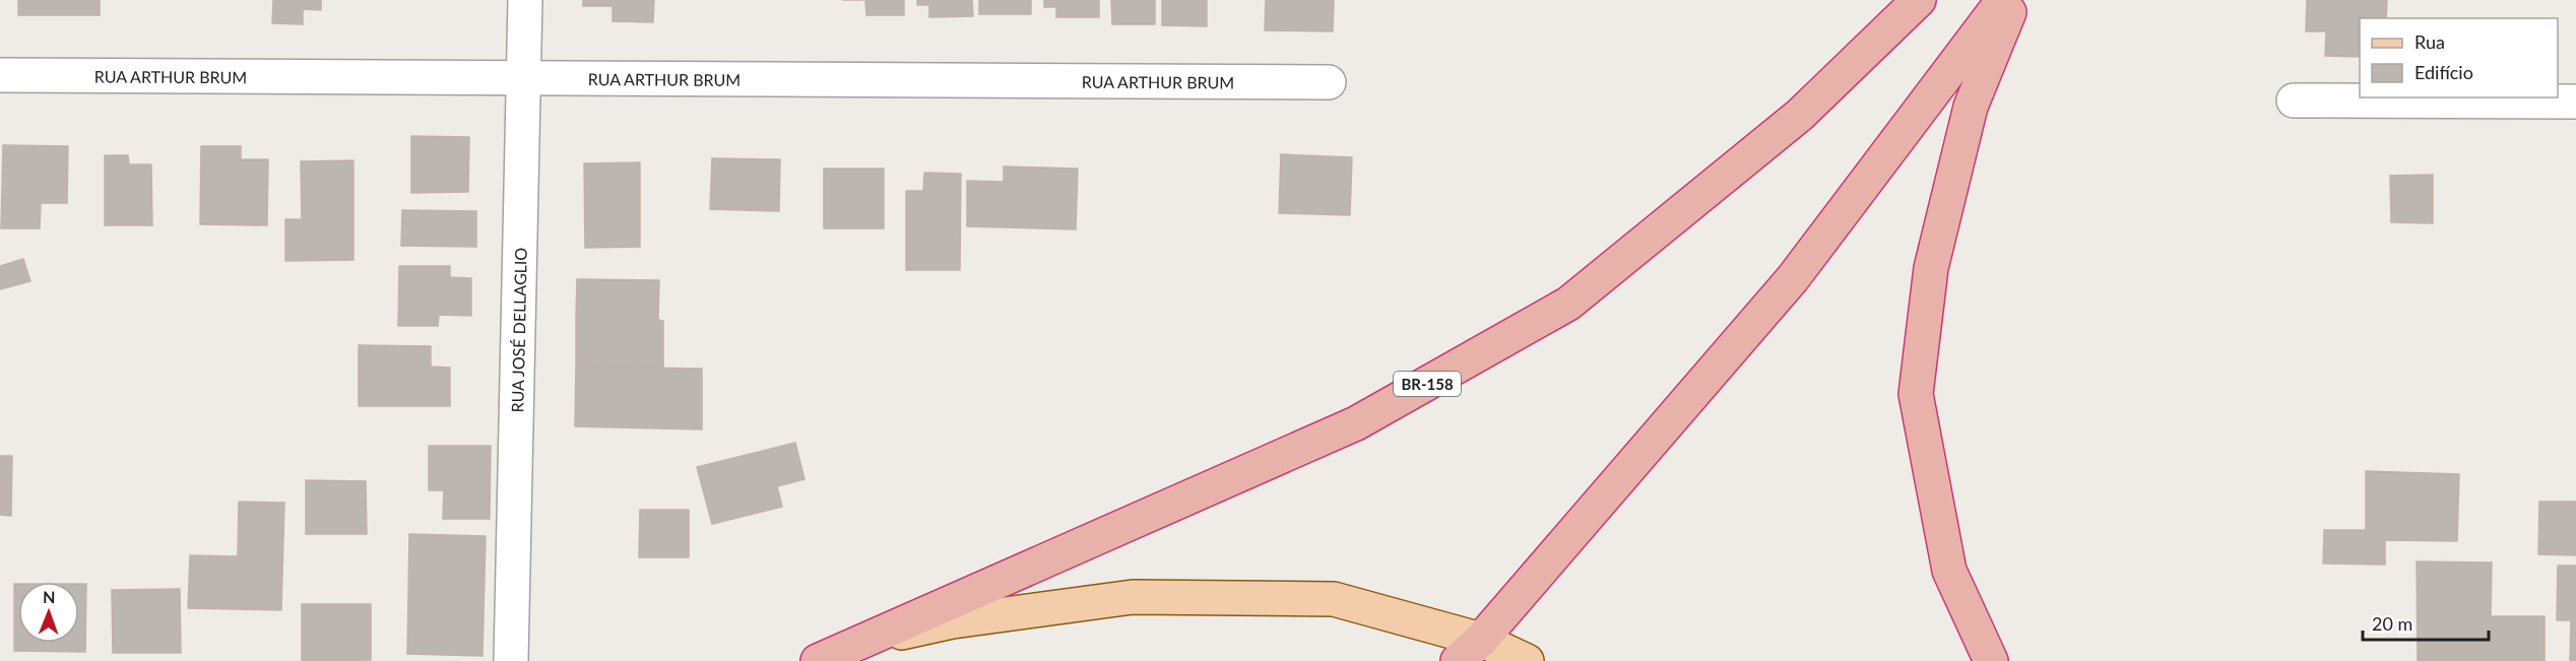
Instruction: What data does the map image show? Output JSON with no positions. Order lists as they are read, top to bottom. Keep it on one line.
{"streets":{"highway":["BR-158"],"street":["RUA ARTHUR BRUM","RUA JOSÉ DELLAGLIO"]},"crossings":[["RUA ARTHUR BRUM","RUA JOSÉ DELLAGLIO"]],"legend":["Rua","Edifício"],"scale_bar":"20 m","north":"top"}
